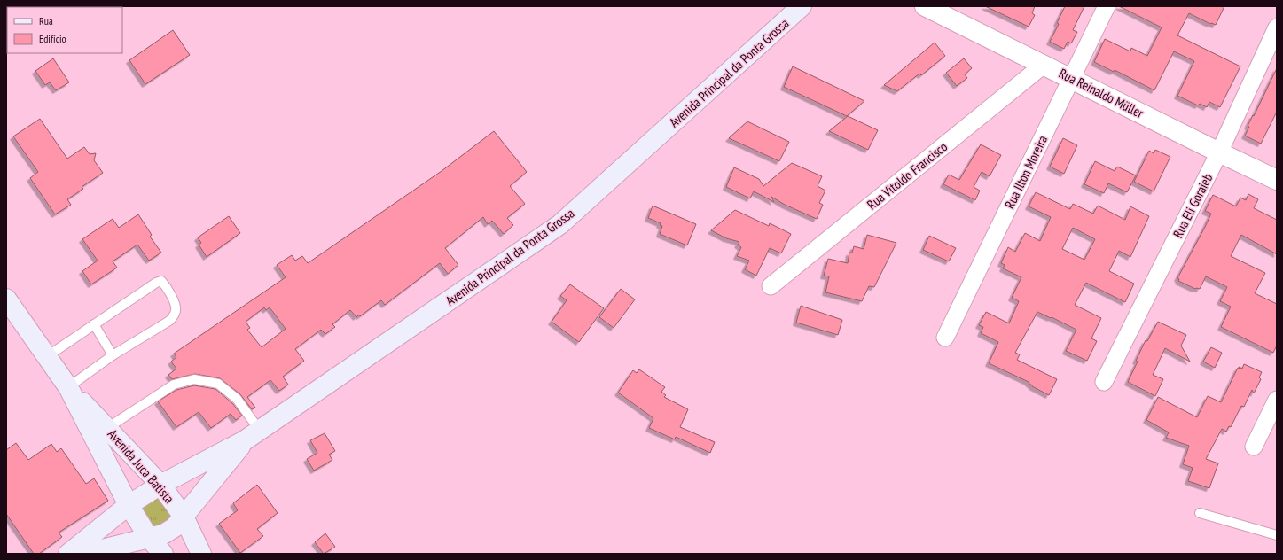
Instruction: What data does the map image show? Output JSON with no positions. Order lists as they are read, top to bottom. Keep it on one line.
{"streets":{"main road":["Avenida Principal da Ponta Grossa","Avenida Juca Batista"],"street":["Rua Reinaldo Müller","Rua Ilton Moreira","Rua Vitoldo Francisco","Rua Eli Goraieb"]},"crossings":[["Avenida Principal da Ponta Grossa","Avenida Juca Batista"],["Rua Reinaldo Müller","Rua Ilton Moreira"],["Rua Reinaldo Müller","Rua Vitoldo Francisco"],["Rua Reinaldo Müller","Rua Eli Goraieb"]],"legend":["Rua","Edifício"]}
